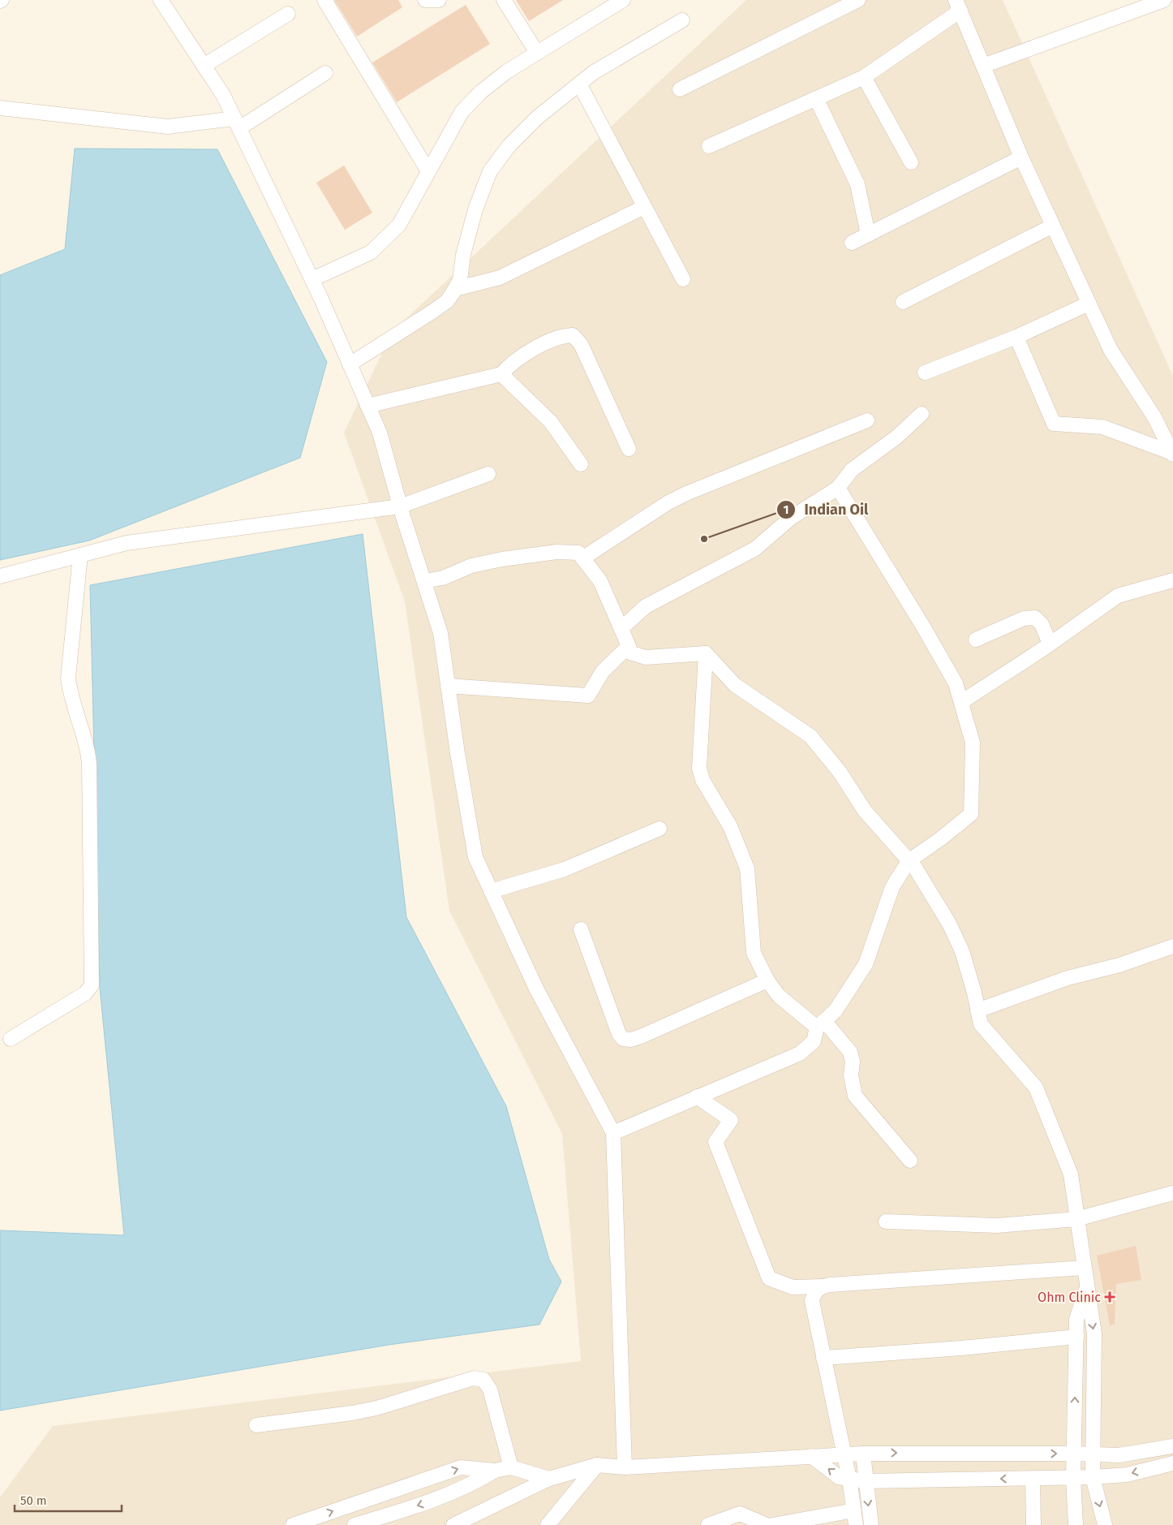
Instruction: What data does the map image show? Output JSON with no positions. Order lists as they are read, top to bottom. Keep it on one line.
{"places":{"other":["Indian Oil"],"health":["Ohm Clinic"]},"scale_bar":"50 m"}
